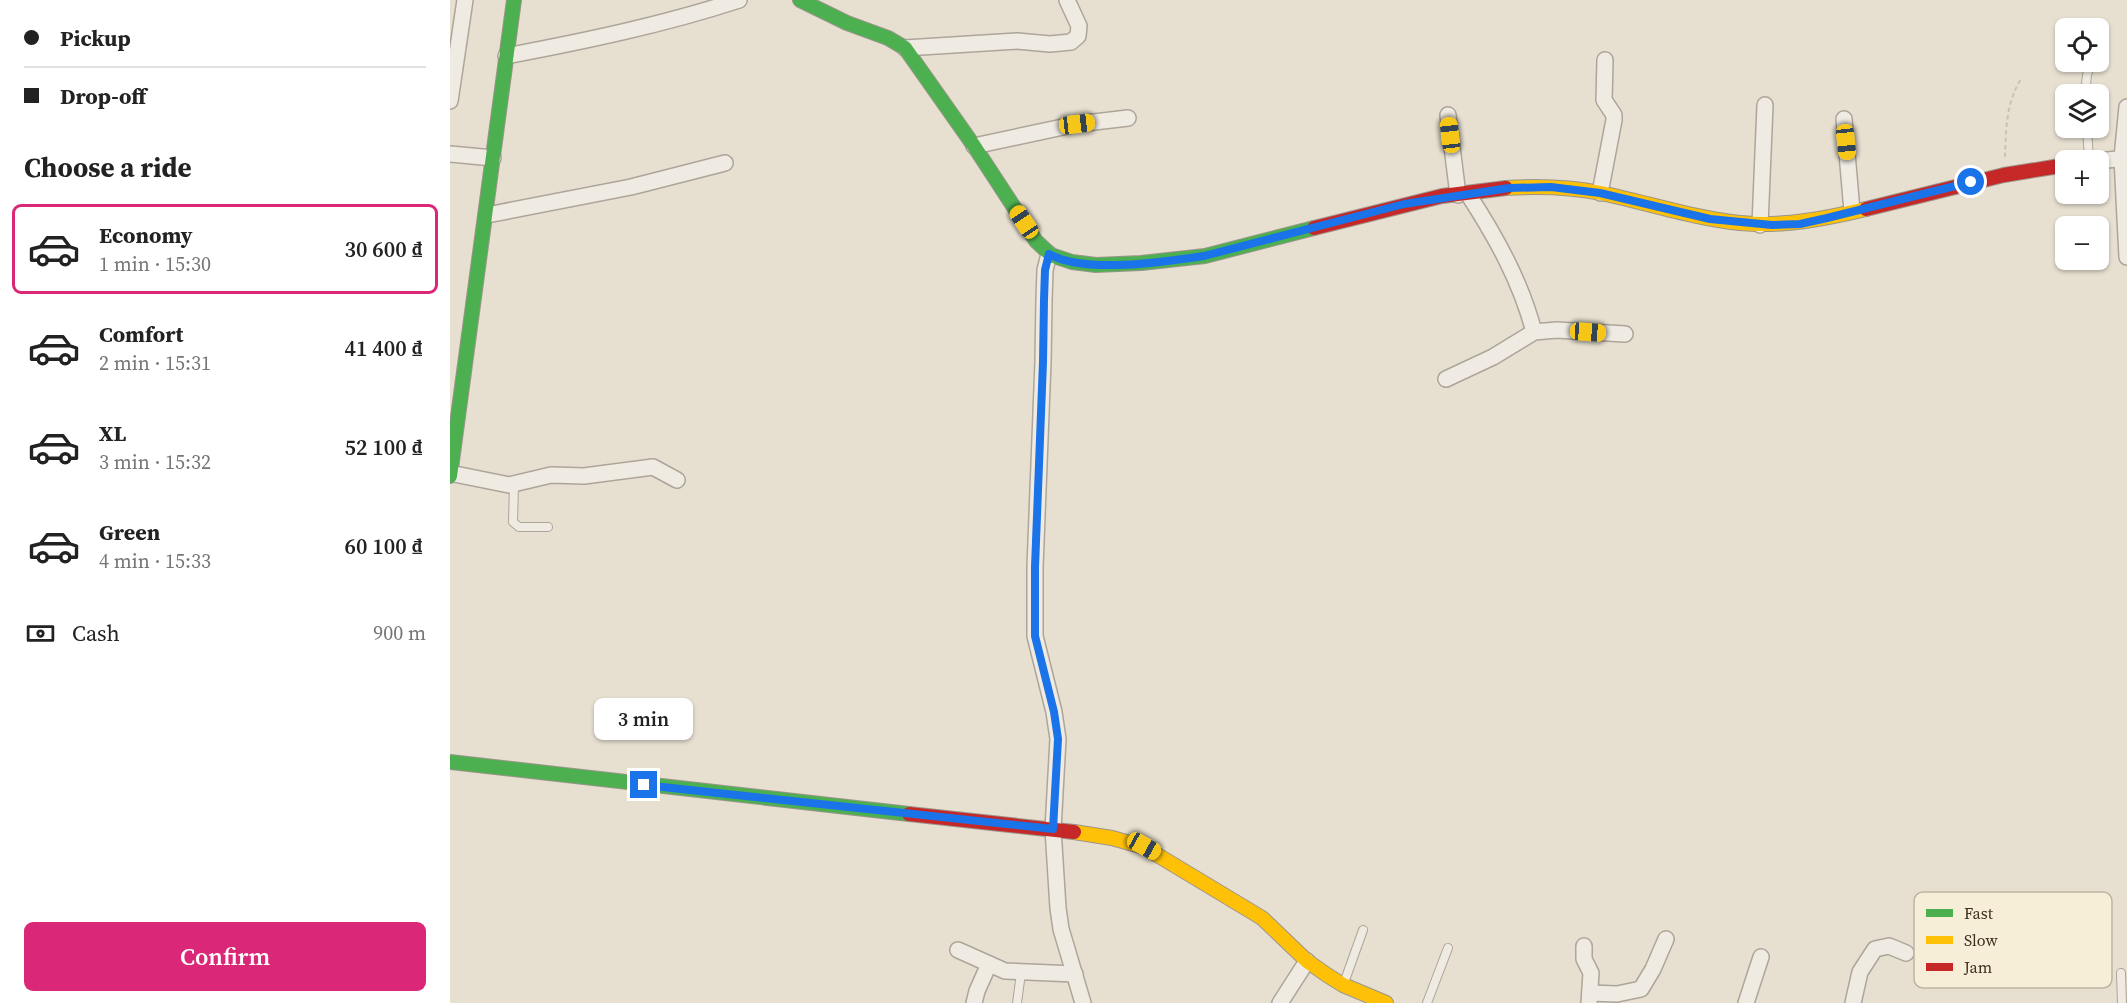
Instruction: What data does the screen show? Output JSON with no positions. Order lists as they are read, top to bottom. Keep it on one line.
{"legend":["Fast","Slow","Jam"],"page":{"banner":["Pickup","Drop-off"],"map_buttons":["+","−"],"heading":"Choose a ride","list":[{"name":"Economy","note":"1 min · 15:30","value":"30 600 ₫"},{"name":"Comfort","note":"2 min · 15:31","value":"41 400 ₫"},{"name":"XL","note":"3 min · 15:32","value":"52 100 ₫"},{"name":"Green","note":"4 min · 15:33","value":"60 100 ₫"}],"pay":["Cash","900 m"],"bubble":"3 min","buttons":"Confirm"}}
